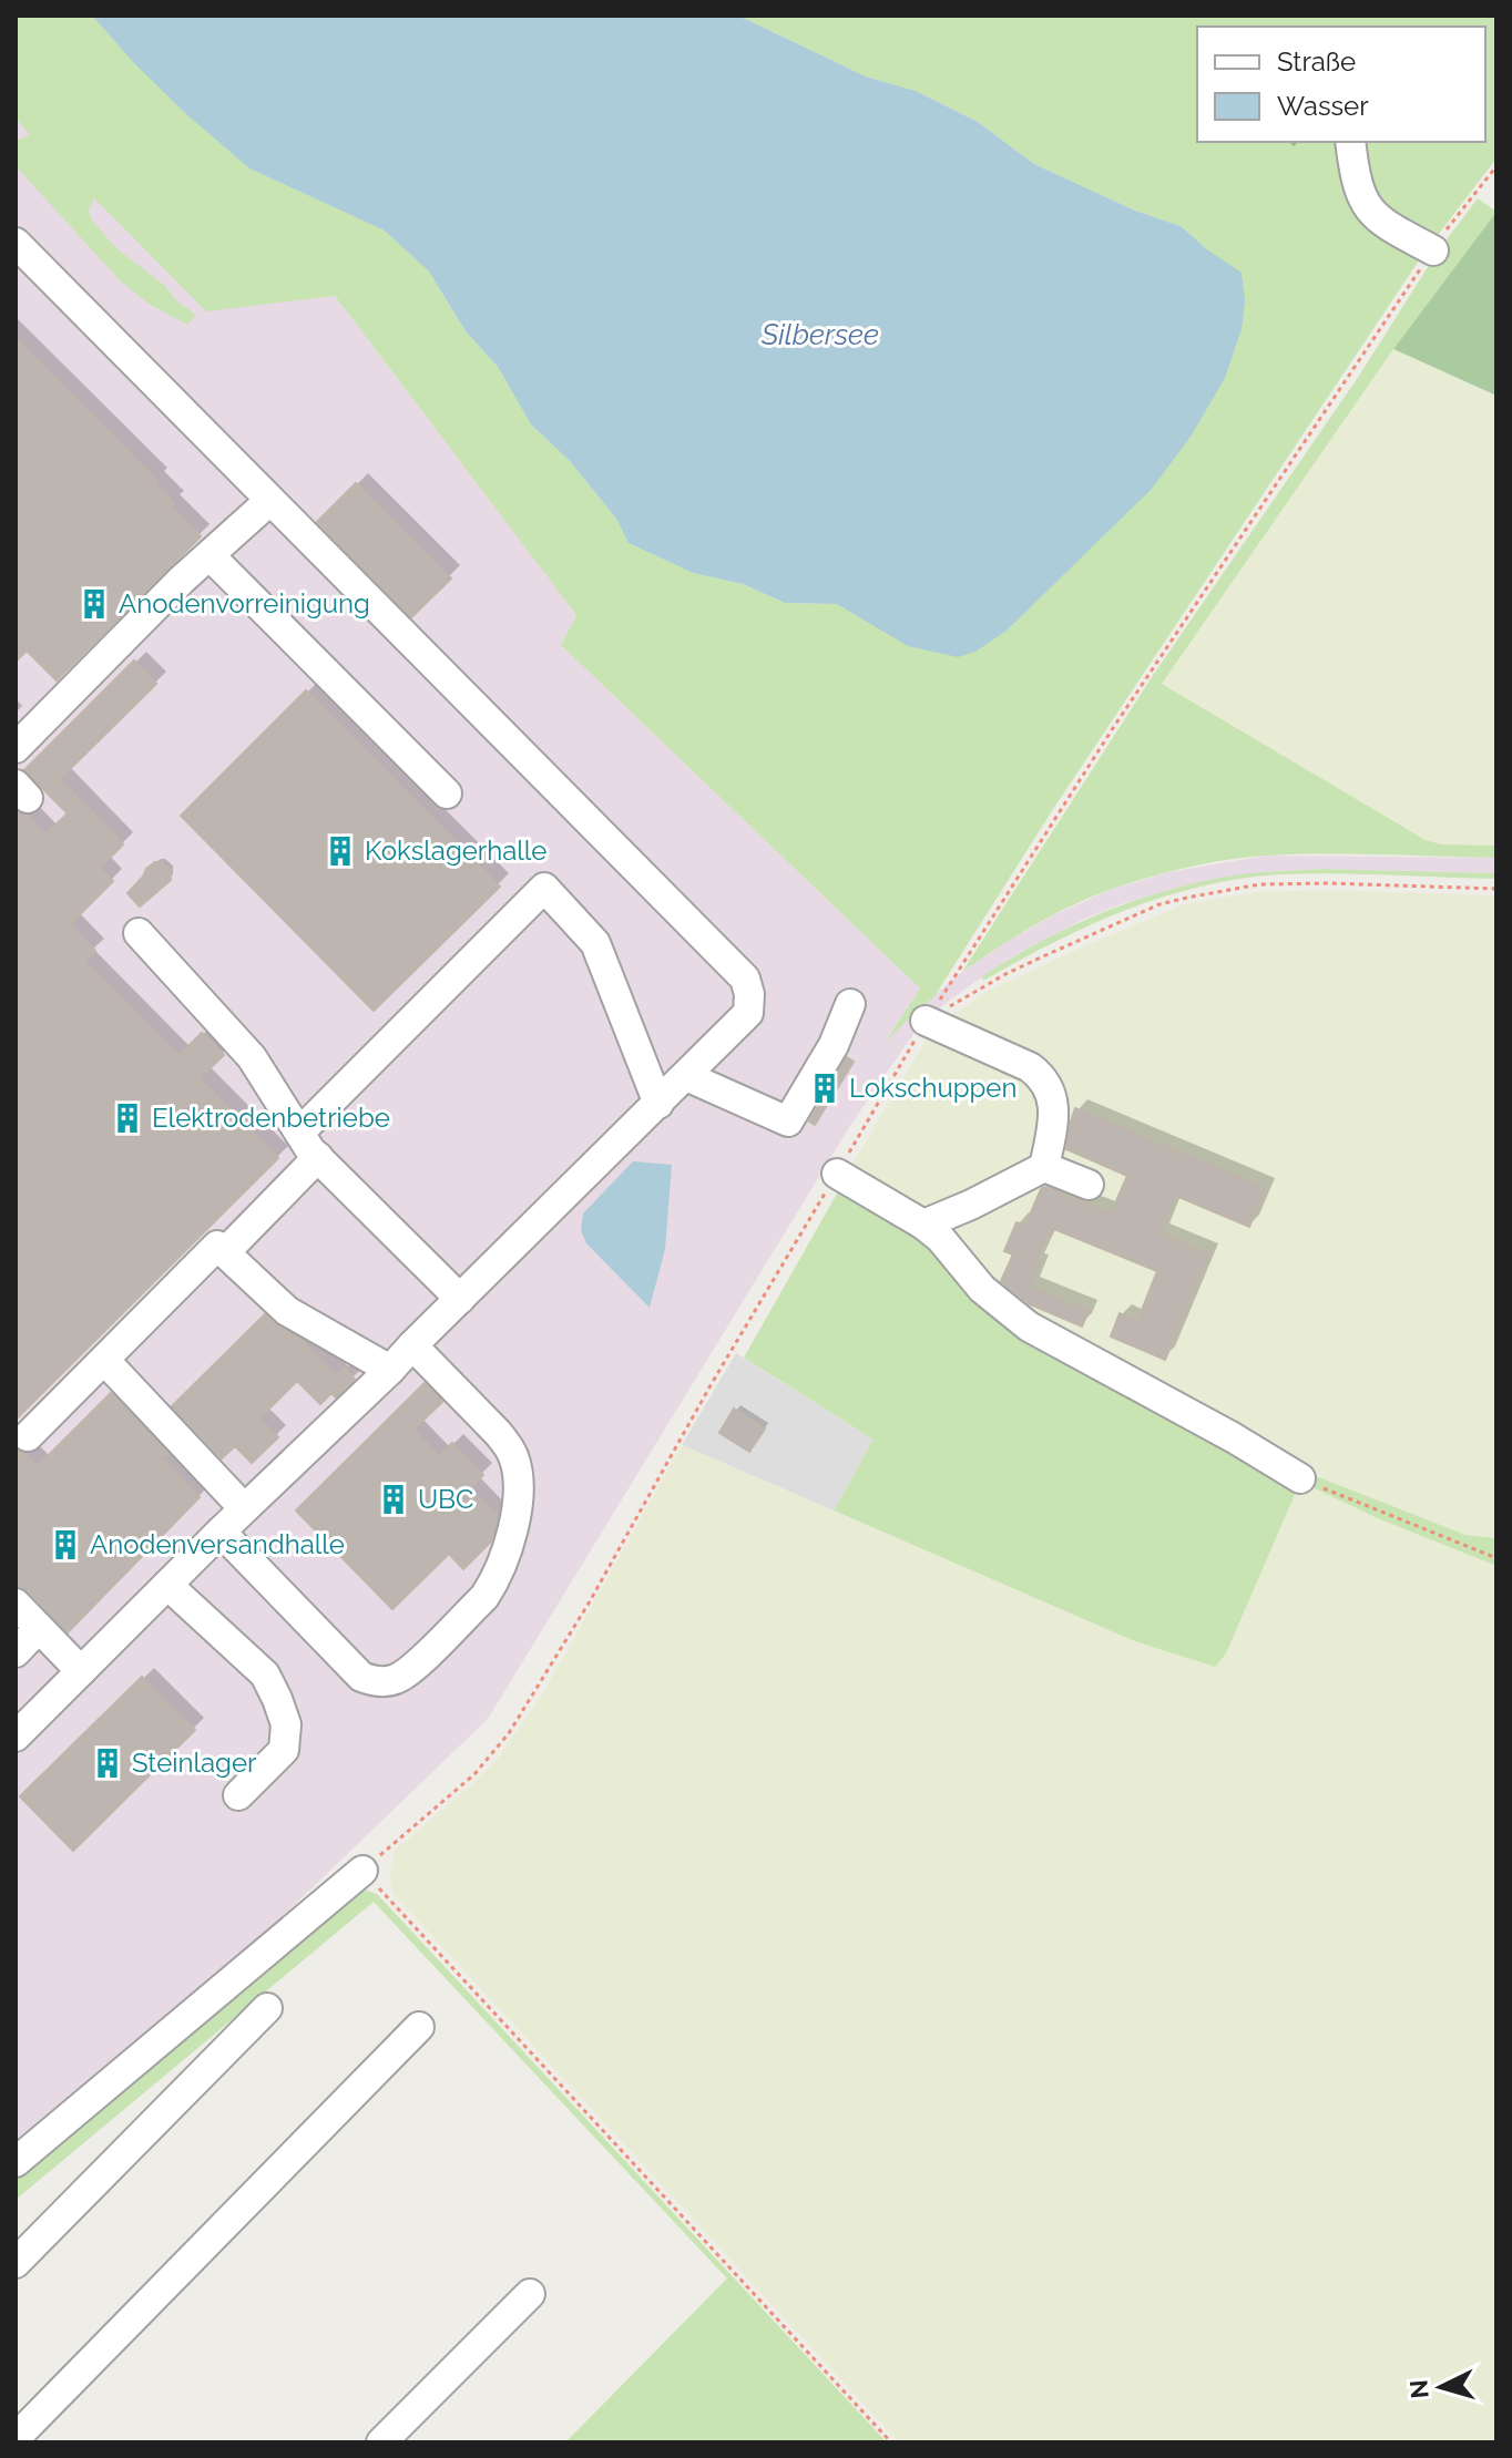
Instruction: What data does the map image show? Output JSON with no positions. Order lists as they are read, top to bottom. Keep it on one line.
{"water":["Silbersee"],"places":{"building":["Anodenvorreinigung","Kokslagerhalle","Lokschuppen","Elektrodenbetriebe","UBC","Anodenversandhalle","Steinlager"]},"legend":["Straße","Wasser"],"north":"left"}
